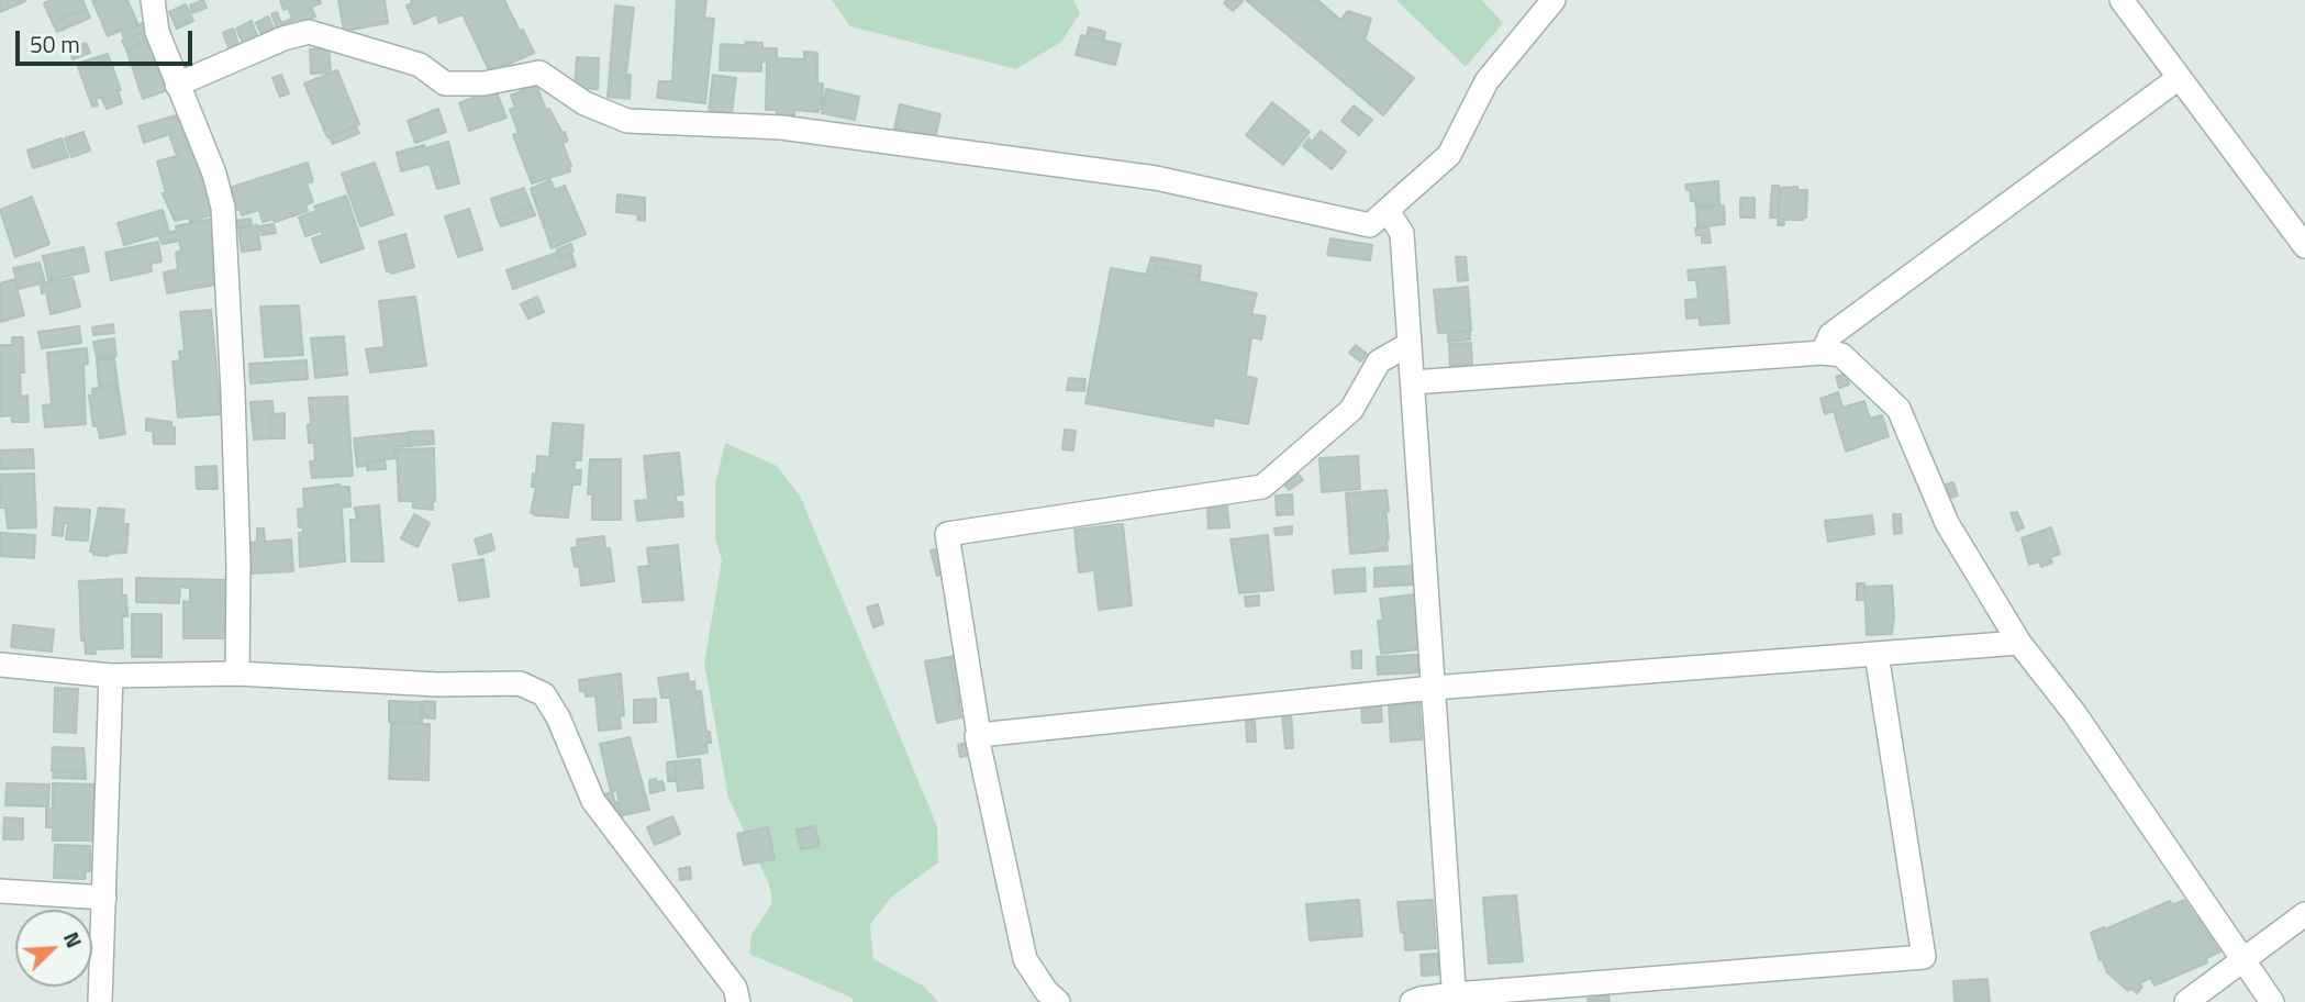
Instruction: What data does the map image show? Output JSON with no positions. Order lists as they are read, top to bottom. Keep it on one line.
{"scale_bar":"50 m","north":"top right"}
